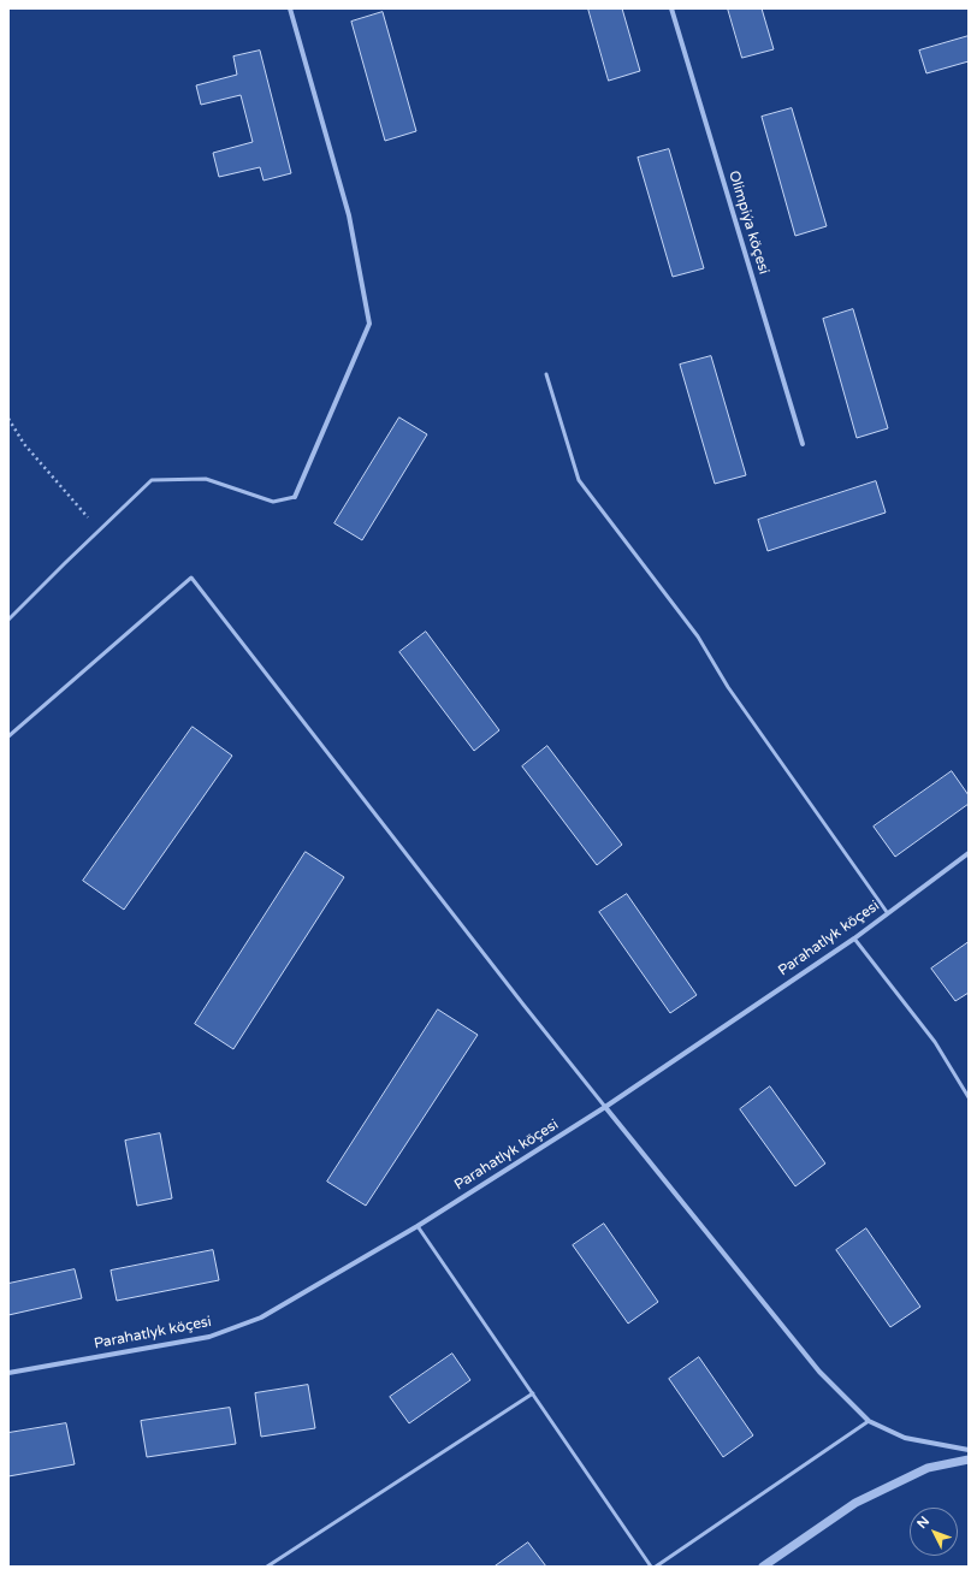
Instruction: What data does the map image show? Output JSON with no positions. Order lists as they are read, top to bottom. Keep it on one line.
{"streets":{"street":["Olimpiýa köçesi","Parahatlyk köçesi"]},"north":"top left"}
